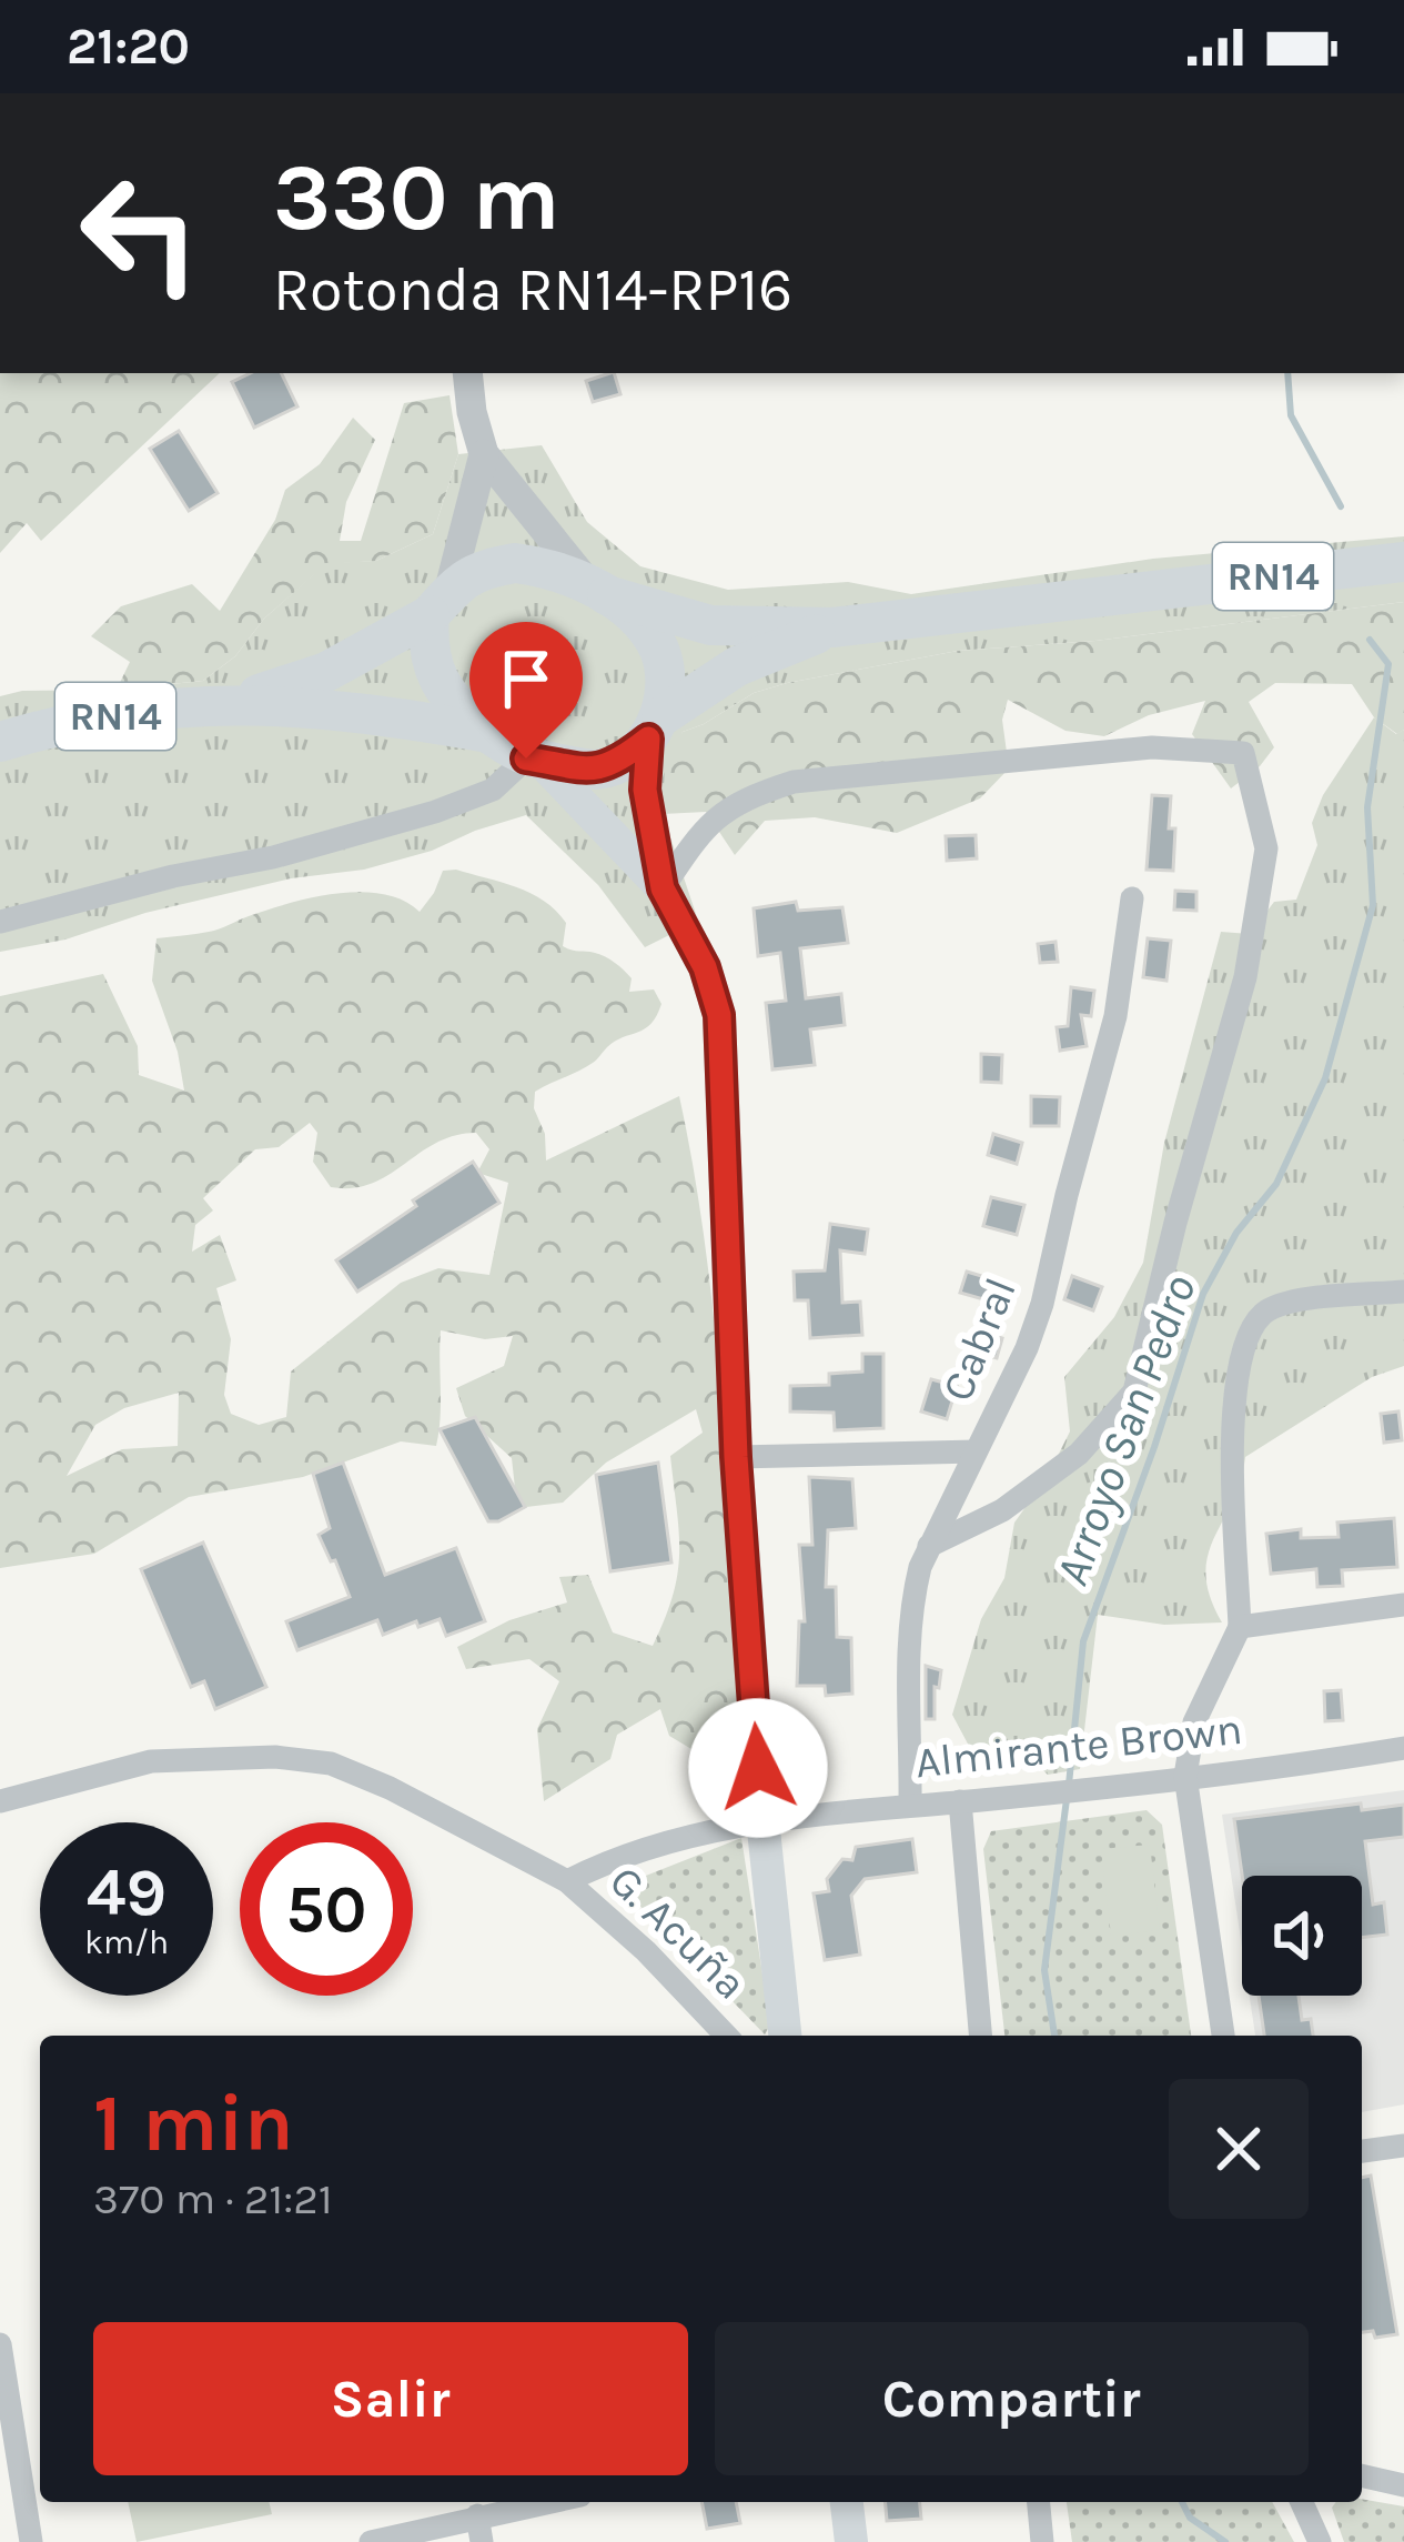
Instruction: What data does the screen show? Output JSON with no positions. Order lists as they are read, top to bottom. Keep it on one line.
{"streets":{"highway":["RN14"],"street":["Cabral","Almirante Brown","G. Acuña"]},"crossings":[["Cabral","Almirante Brown"],["Almirante Brown","G. Acuña"]],"water":["Arroyo San Pedro"],"page":{"status":"21:20","turn":["330 m","Rotonda RN14-RP16"],"speed":"49 km/h","limit":"50","heading":["1 min","370 m · 21:21"],"buttons":["Salir","Compartir"]}}
